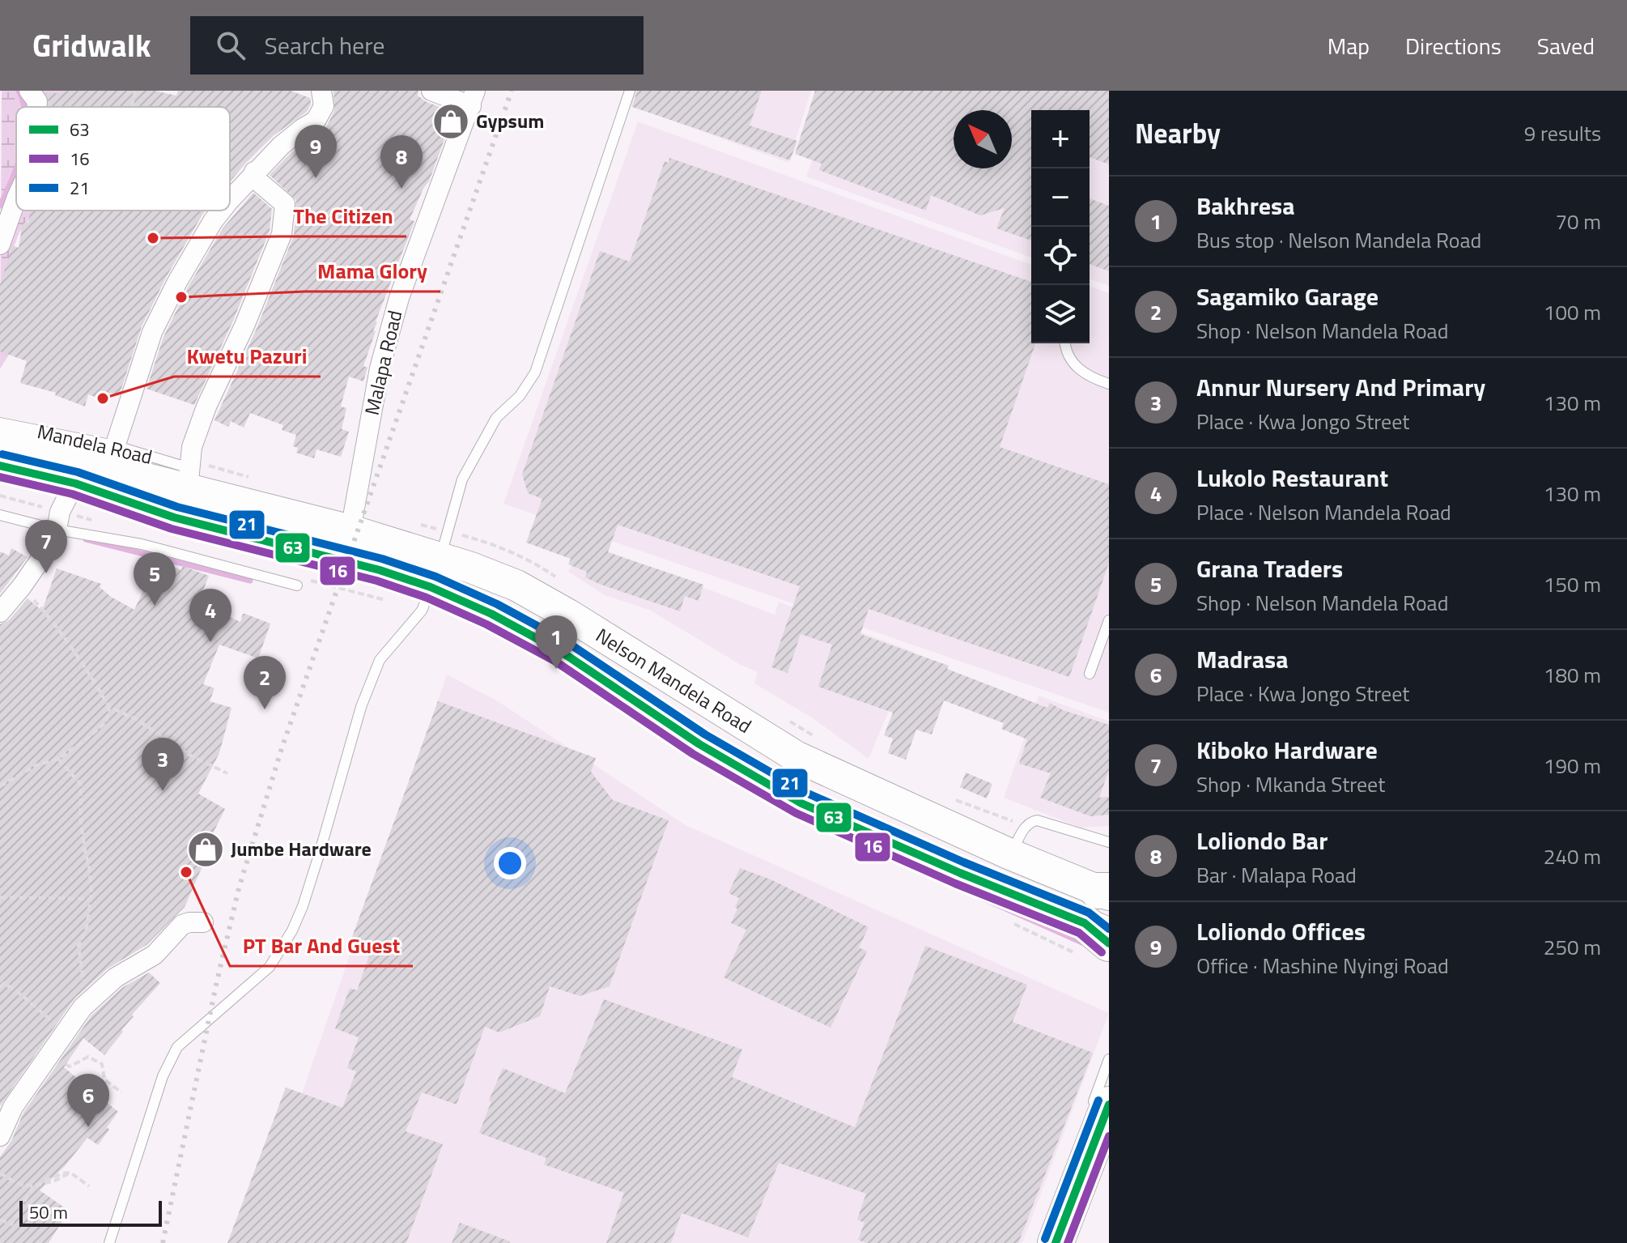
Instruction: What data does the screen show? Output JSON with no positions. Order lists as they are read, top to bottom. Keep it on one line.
{"streets":{"main road":["Nelson Mandela Road"],"street":["Malapa Road"],"lane":["Mandela Road"]},"crossings":[["Malapa Road","Nelson Mandela Road"],["Mandela Road","Nelson Mandela Road"]],"places":{"shop":["Gypsum","Jumbe Hardware"],"other":["The Citizen","Mama Glory","Kwetu Pazuri","PT Bar And Guest"]},"lines":["transit line 21","transit line 63","transit line 16"],"legend":["63","16","21"],"scale_bar":"50 m","north":"top left","page":{"header":"Gridwalk","search":"Search here","nav":["Map","Directions","Saved"],"heading":["Nearby","9 results"],"map_buttons":["+","−"],"pins":["9","8","7","5","4","1","2","3","6"],"list":[{"mark":"1","name":"Bakhresa","note":"Bus stop · Nelson Mandela Road","value":"70 m"},{"mark":"2","name":"Sagamiko Garage","note":"Shop · Nelson Mandela Road","value":"100 m"},{"mark":"3","name":"Annur Nursery And Primary","note":"Place · Kwa Jongo Street","value":"130 m"},{"mark":"4","name":"Lukolo Restaurant","note":"Place · Nelson Mandela Road","value":"130 m"},{"mark":"5","name":"Grana Traders","note":"Shop · Nelson Mandela Road","value":"150 m"},{"mark":"6","name":"Madrasa","note":"Place · Kwa Jongo Street","value":"180 m"},{"mark":"7","name":"Kiboko Hardware","note":"Shop · Mkanda Street","value":"190 m"},{"mark":"8","name":"Loliondo Bar","note":"Bar · Malapa Road","value":"240 m"},{"mark":"9","name":"Loliondo Offices","note":"Office · Mashine Nyingi Road","value":"250 m"}],"scale":"50 m"}}
